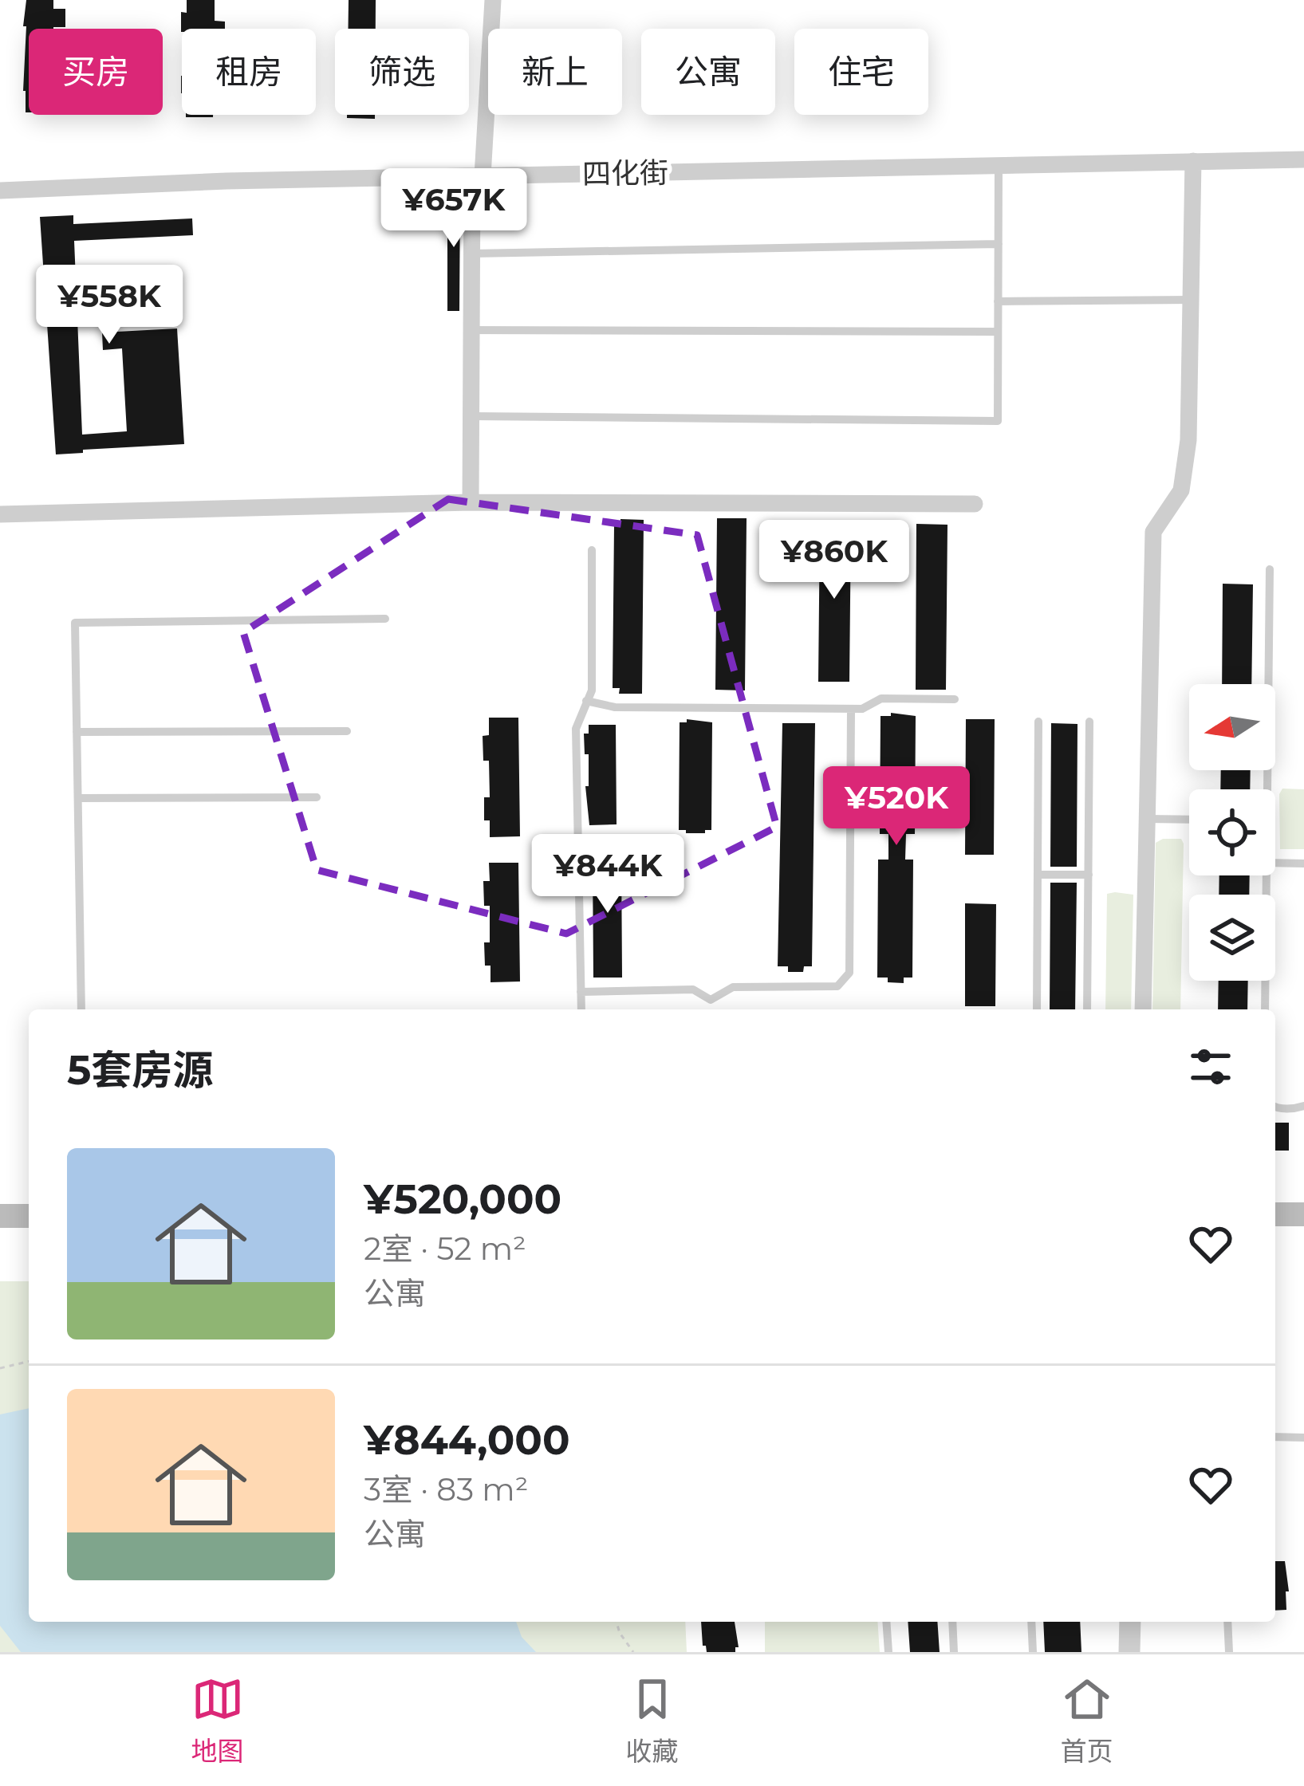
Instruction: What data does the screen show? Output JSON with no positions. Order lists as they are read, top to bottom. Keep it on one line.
{"streets":{"street":["四化街"]},"north":"left","page":{"chip":["买房","租房","筛选","新上","公寓","住宅"],"price":["¥657K","¥558K","¥860K","¥520K","¥844K"],"heading":"5套房源","list":[{"name":"¥520,000","note":"2室 · 52 m² · 公寓"},{"name":"¥844,000","note":"3室 · 83 m² · 公寓"}],"tabs":["地图","收藏","首页"]}}
